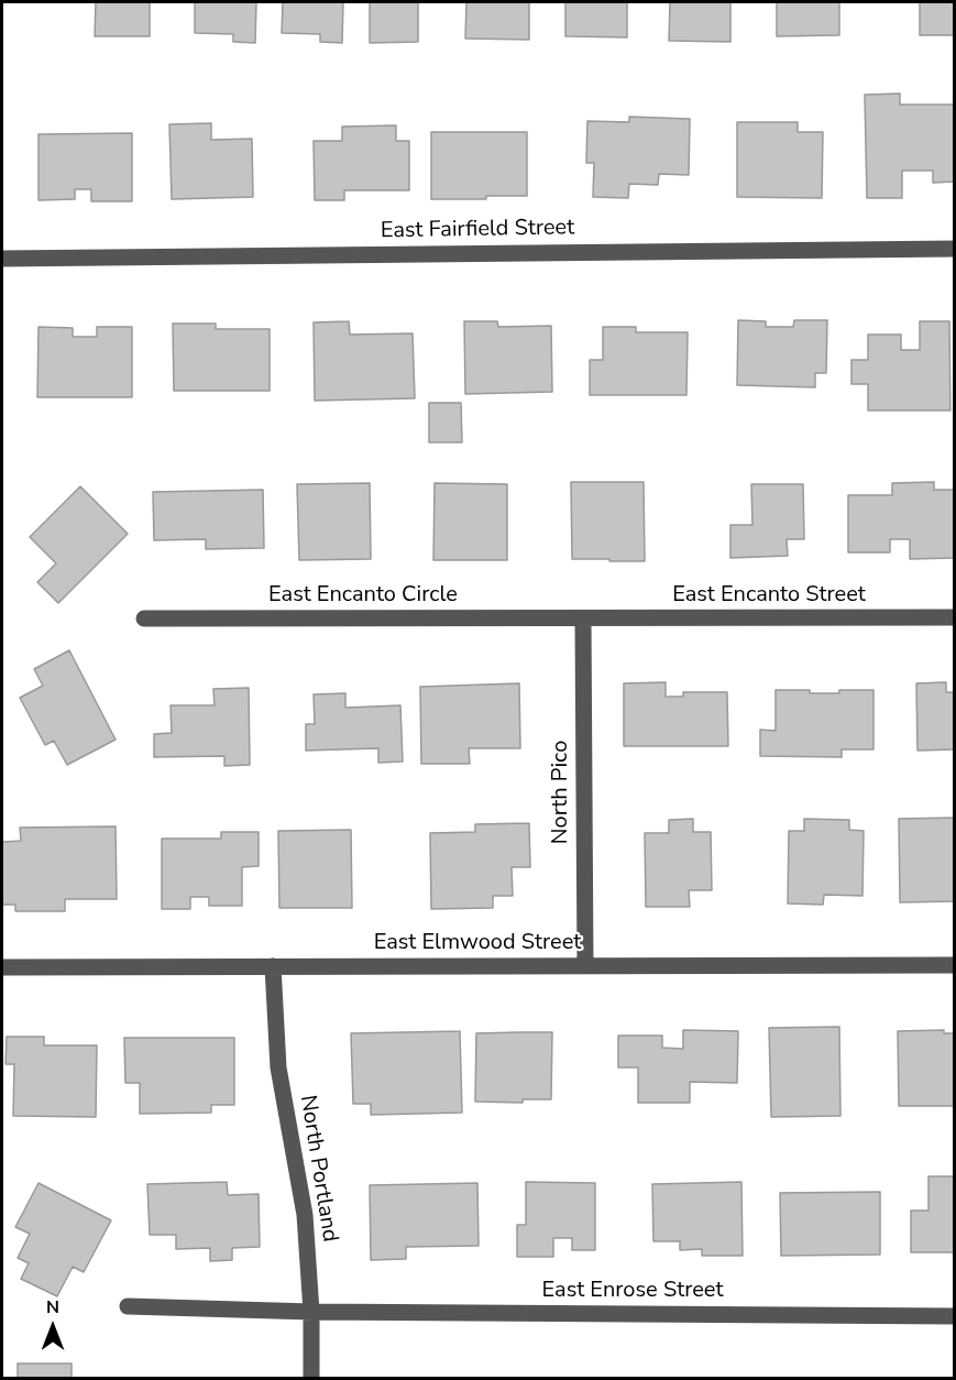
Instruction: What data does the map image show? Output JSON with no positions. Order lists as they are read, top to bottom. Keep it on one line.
{"streets":{"street":["East Fairfield Street","East Encanto Circle","East Encanto Street","North Pico","East Elmwood Street","North Portland","East Enrose Street"]},"crossings":[["East Encanto Circle","East Encanto Street"],["East Encanto Circle","North Pico"],["East Encanto Street","North Pico"],["North Pico","East Elmwood Street"],["East Elmwood Street","North Portland"],["North Portland","East Enrose Street"]],"north":"top"}
